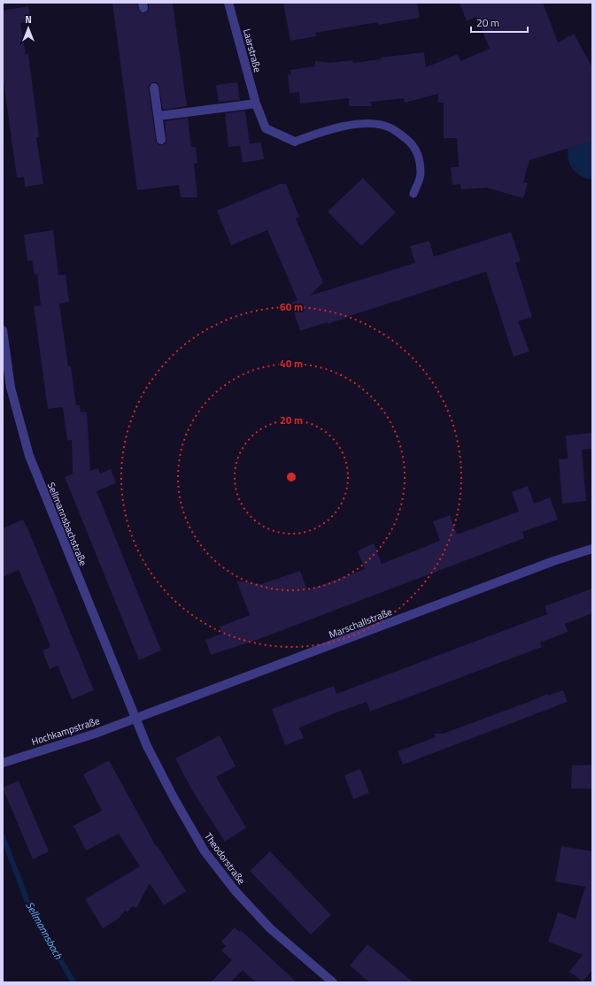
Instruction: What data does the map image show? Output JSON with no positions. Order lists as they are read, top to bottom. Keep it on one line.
{"streets":{"street":["Laarstraße","Sellmannsbachstraße","Marschallstraße","Hochkampstraße","Theodorstraße"]},"crossings":[["Sellmannsbachstraße","Marschallstraße"],["Sellmannsbachstraße","Hochkampstraße"],["Sellmannsbachstraße","Theodorstraße"],["Marschallstraße","Hochkampstraße"],["Marschallstraße","Theodorstraße"],["Hochkampstraße","Theodorstraße"]],"water":["Sellmannsbach"],"scale_bar":"20 m","north":"top","rings":["60 m","40 m","20 m"]}
